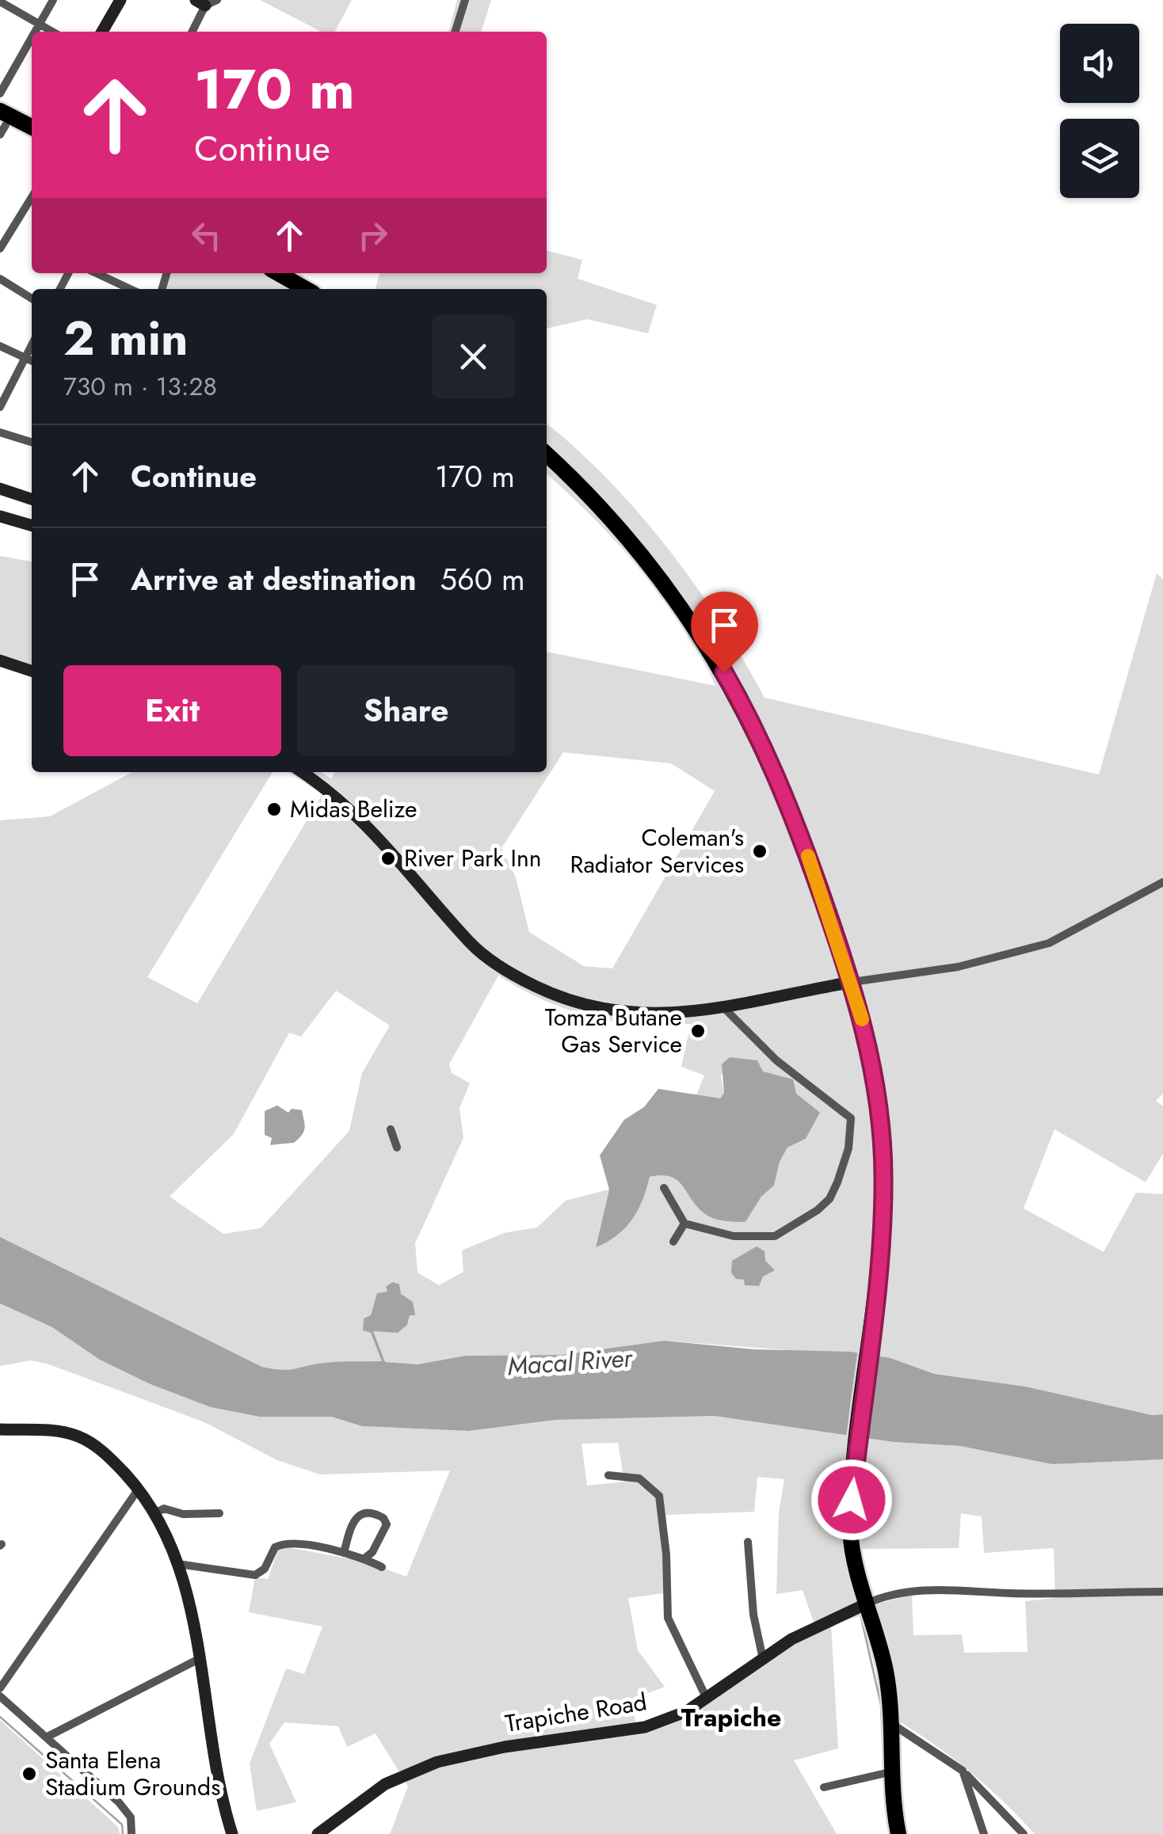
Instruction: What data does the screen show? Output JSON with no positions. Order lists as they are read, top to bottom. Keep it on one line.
{"streets":{"street":["Trapiche Road"]},"districts":["Trapiche"],"water":["Macal River"],"places":["Midas Belize","Coleman's Radiator Services","River Park Inn","Tomza Butane Gas Service","Santa Elena Stadium Grounds"],"page":{"turn":["170 m","Continue"],"heading":["2 min","730 m · 13:28"],"list":[{"name":"Continue","value":"170 m"},{"name":"Arrive at destination","value":"560 m"}],"buttons":["Exit","Share"]}}
